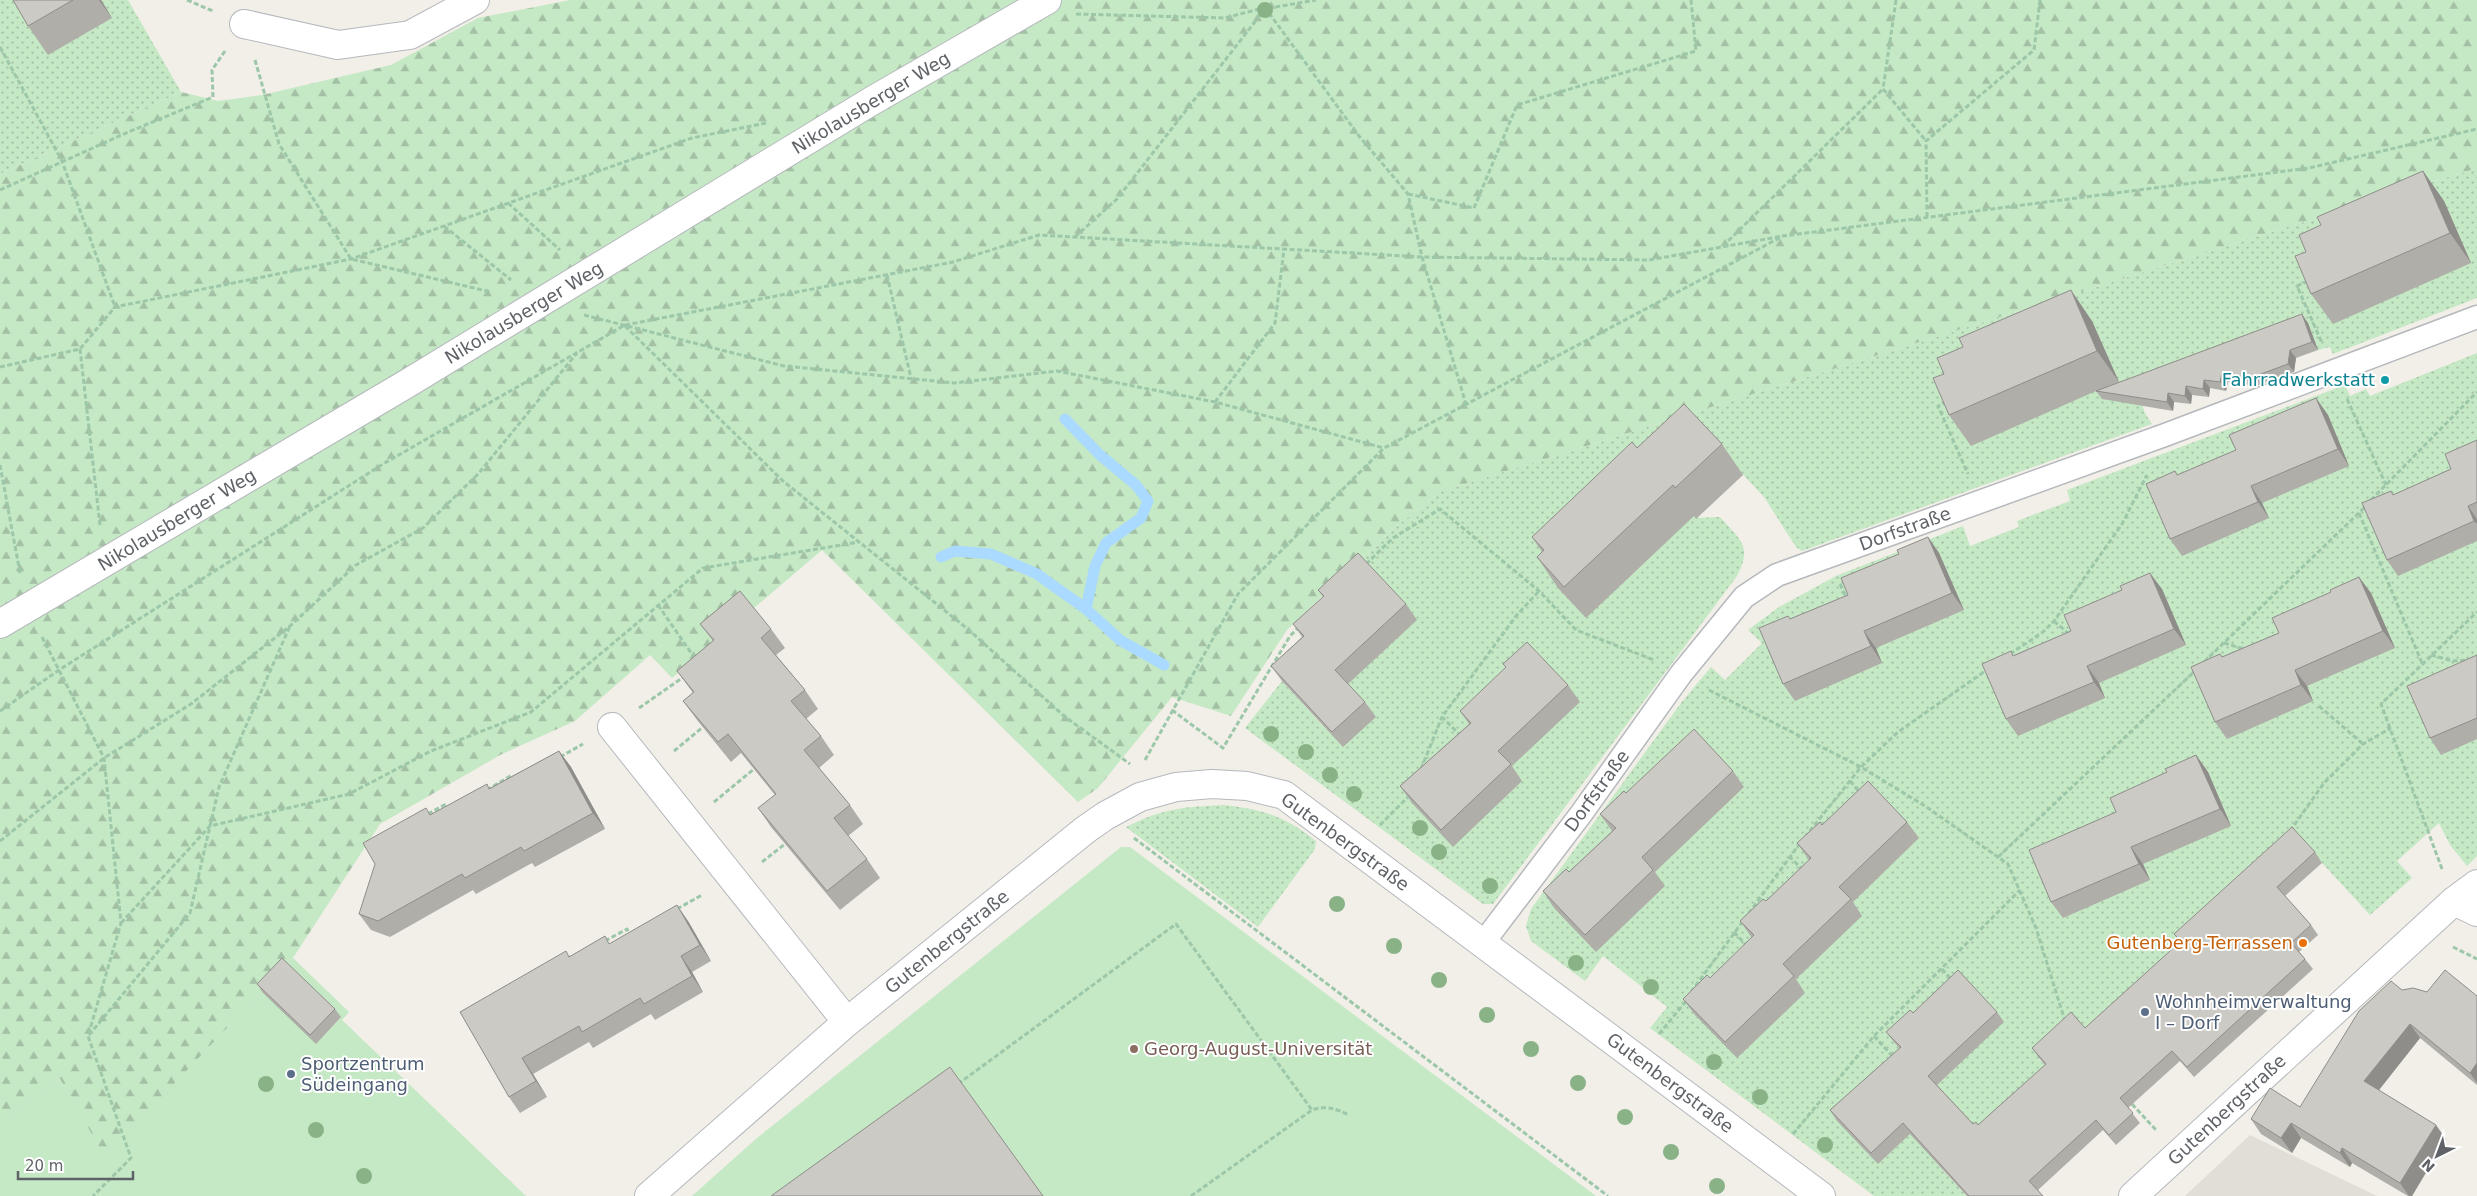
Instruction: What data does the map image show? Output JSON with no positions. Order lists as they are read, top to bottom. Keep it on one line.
{"streets":{"street":["Nikolausberger Weg","Gutenbergstraße"],"lane":["Dorfstraße"]},"crossings":[["Dorfstraße","Gutenbergstraße"]],"places":["Fahrradwerkstatt","Gutenberg-Terrassen","Wohnheimverwaltung Ⅰ – Dorf","Georg-August-Universität","Sportzentrum Südeingang"],"scale_bar":"20 m","north":"bottom left"}
